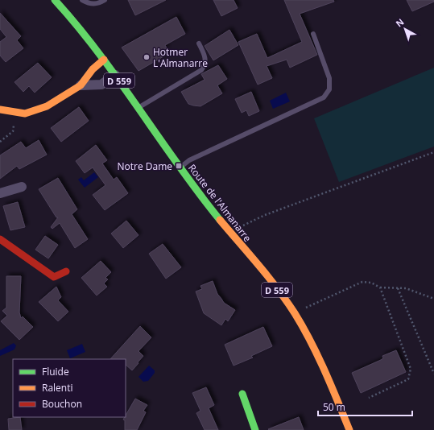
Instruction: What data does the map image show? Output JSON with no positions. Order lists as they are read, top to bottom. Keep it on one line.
{"streets":{"main road":["D 559","Route de l'Almanarre"]},"places":{"other":["Hotmer L'Almanarre"],"transit":["Notre Dame"]},"legend":["Fluide","Ralenti","Bouchon"],"scale_bar":"50 m","north":"top left"}
